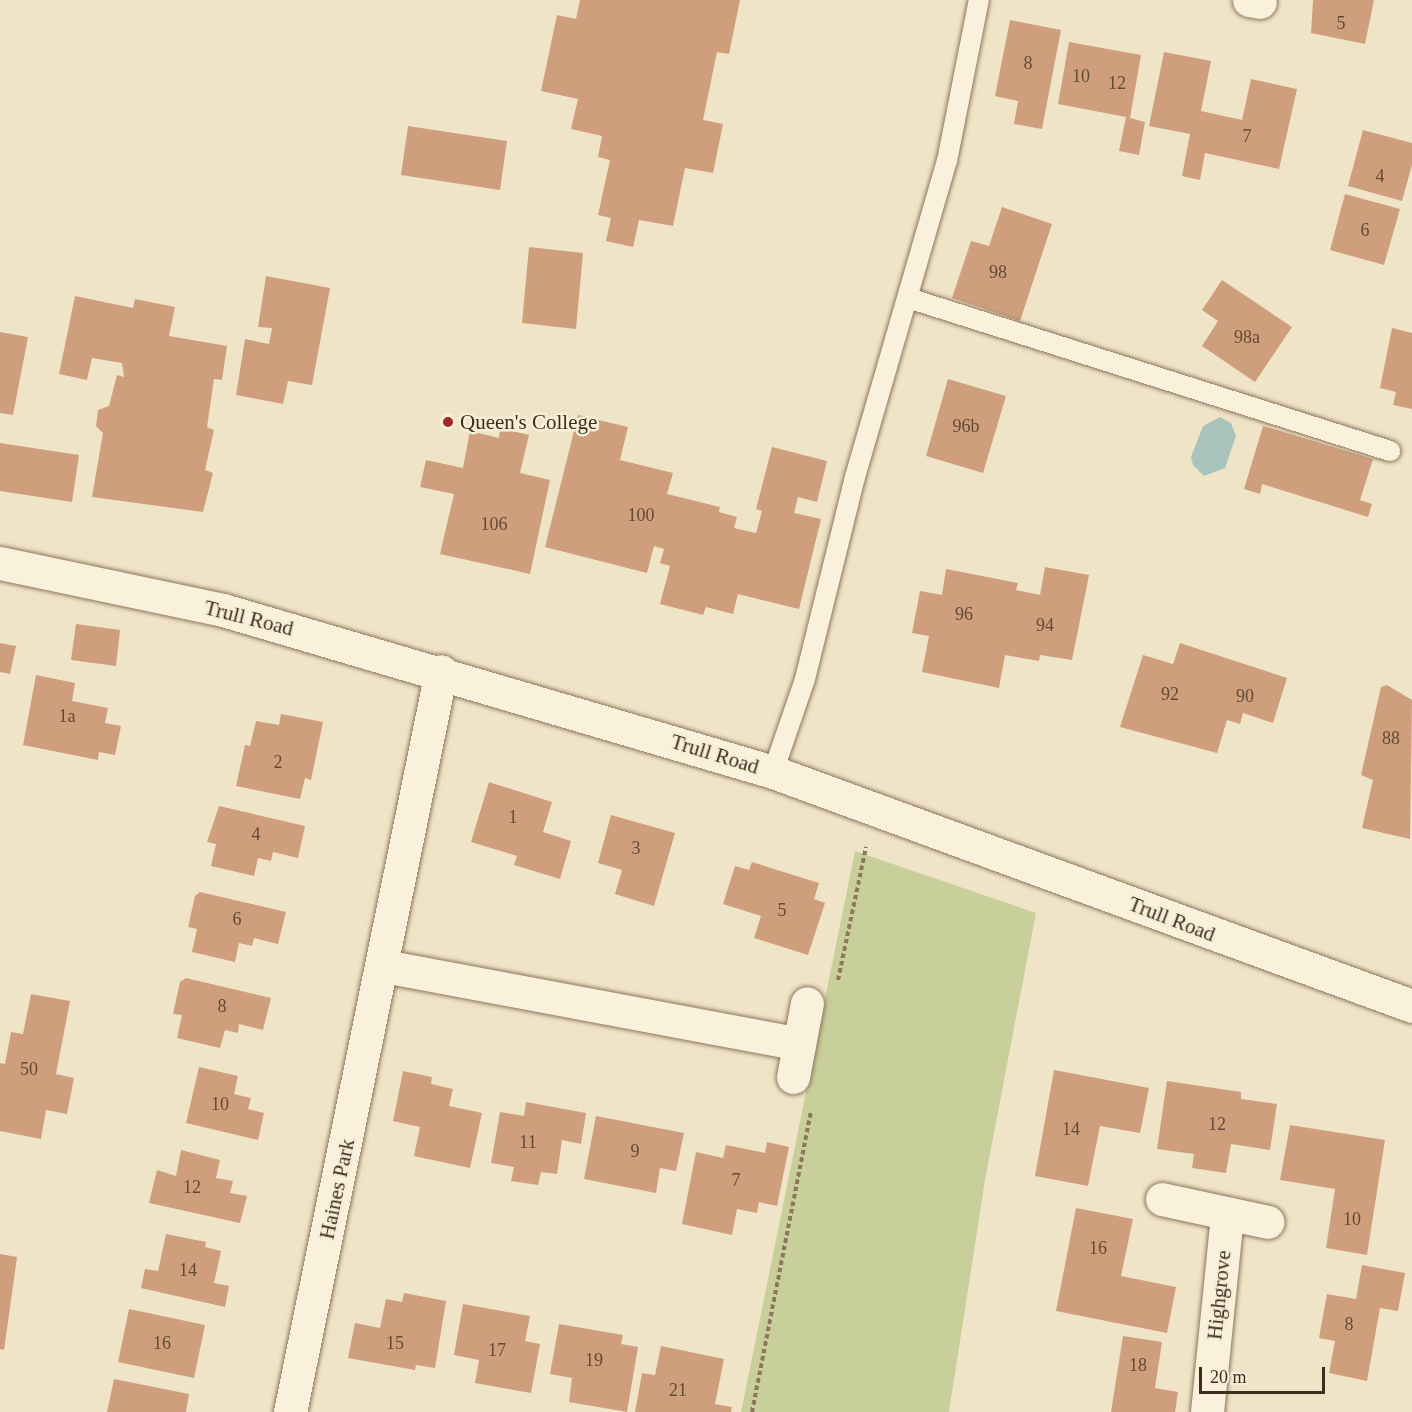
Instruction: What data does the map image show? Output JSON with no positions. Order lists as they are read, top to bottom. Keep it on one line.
{"streets":{"street":["Trull Road","Haines Park","Highgrove"]},"crossings":[["Trull Road","Haines Park"]],"places":["Queen's College"],"house_numbers":["5","8","10","12","7","4","6","98","98a","96b","100","106","96","94","92","90","1a","88","2","1","4","3","5","6","8","50","10","12","14","11","9","7","12","10","16","14","8","16","15","17","19","18","21"],"scale_bar":"20 m"}
